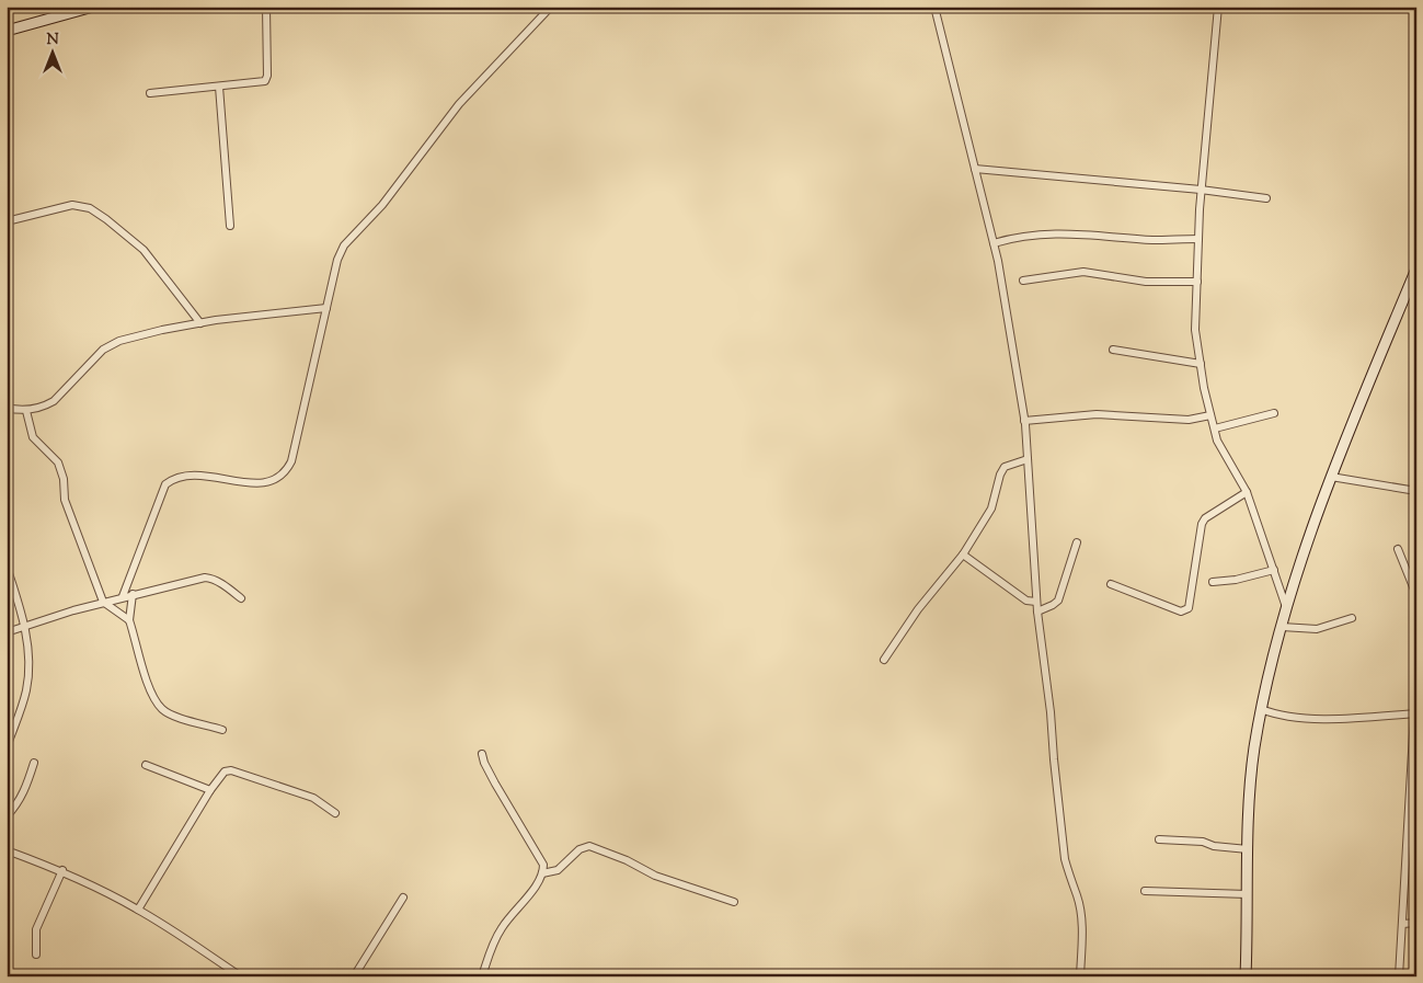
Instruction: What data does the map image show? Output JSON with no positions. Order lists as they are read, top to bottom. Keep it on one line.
{"north":"top"}
